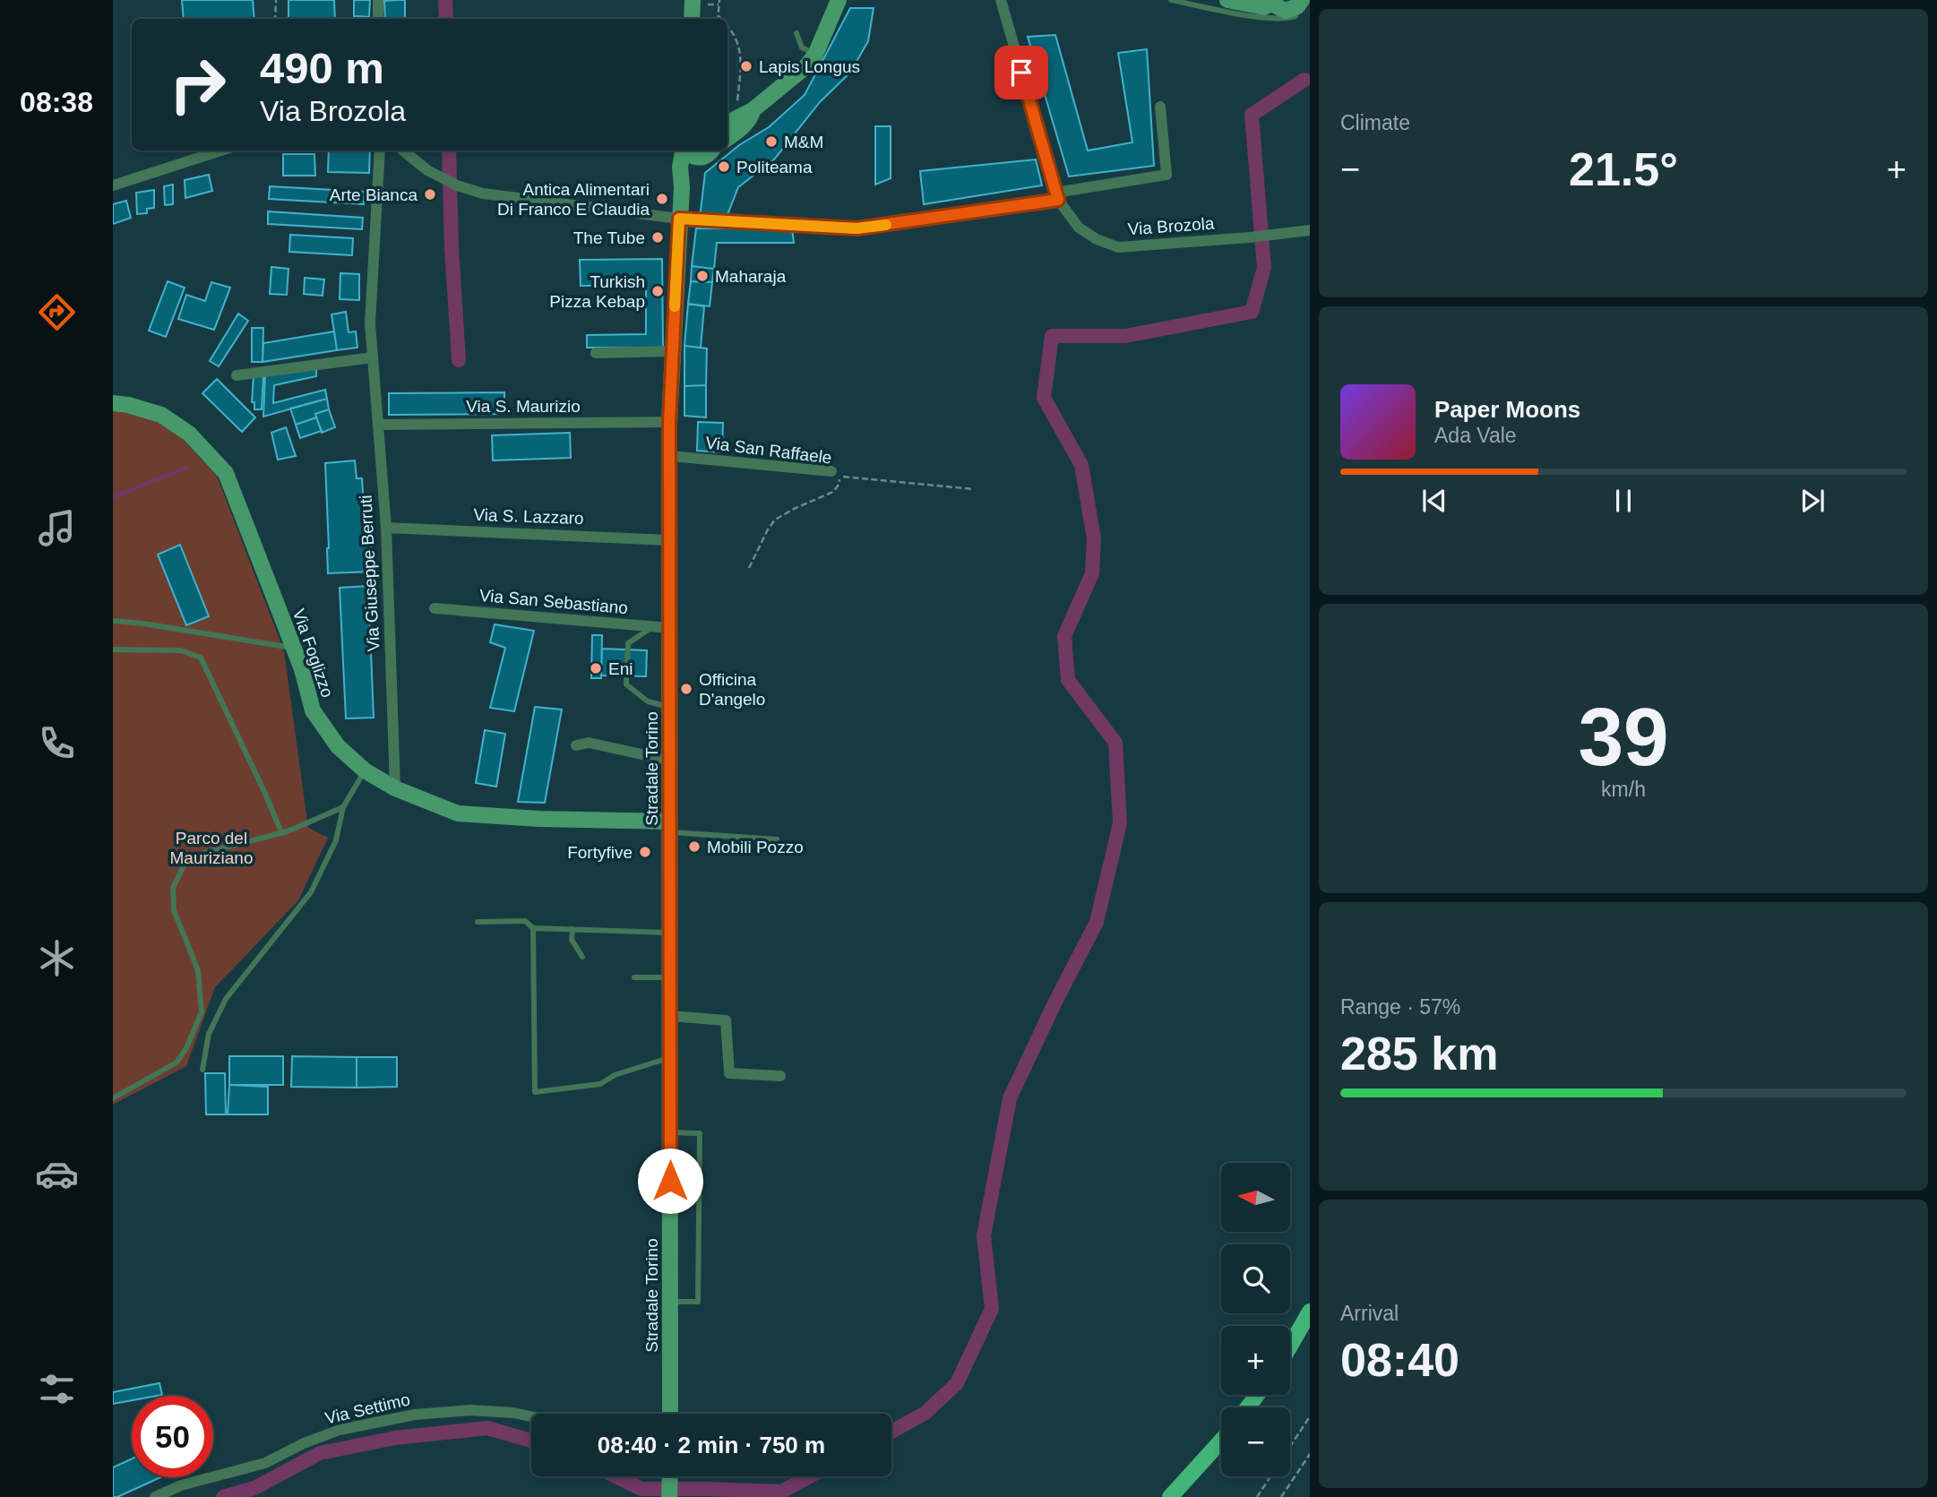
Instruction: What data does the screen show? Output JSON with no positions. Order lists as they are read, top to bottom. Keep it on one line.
{"streets":{"main road":["Via Foglizzo","Stradale Torino"],"street":["Via Brozola","Via S. Maurizio","Via San Raffaele","Via S. Lazzaro","Via Giuseppe Berruti","Via San Sebastiano","Via Settimo"]},"crossings":[["Via S. Maurizio","Via Giuseppe Berruti"],["Via S. Maurizio","Stradale Torino"],["Via San Raffaele","Stradale Torino"],["Via S. Lazzaro","Via Giuseppe Berruti"],["Via S. Lazzaro","Stradale Torino"],["Via Giuseppe Berruti","Via Foglizzo"],["Via San Sebastiano","Stradale Torino"],["Via Foglizzo","Stradale Torino"]],"parks":["Parco del Mauriziano"],"places":["Lapis Longus","M&M","Politeama","Arte Bianca","Antica Alimentari Di Franco E Claudia","The Tube","Maharaja","Turkish Pizza Kebap","Eni","Officina D'angelo","Mobili Pozzo","Fortyfive"],"north":"left","page":{"tabs":"08:38","tile":["Climate",["39","km/h"],["Range · 57%","285 km"],["Arrival","08:40"]],"turn":["490 m","Via Brozola"],"heat":["−","21.5°","+"],"song":["Paper Moons","Ada Vale"],"map_buttons":["+","−"],"limit":"50","trip":"08:40 · 2 min · 750 m"}}
